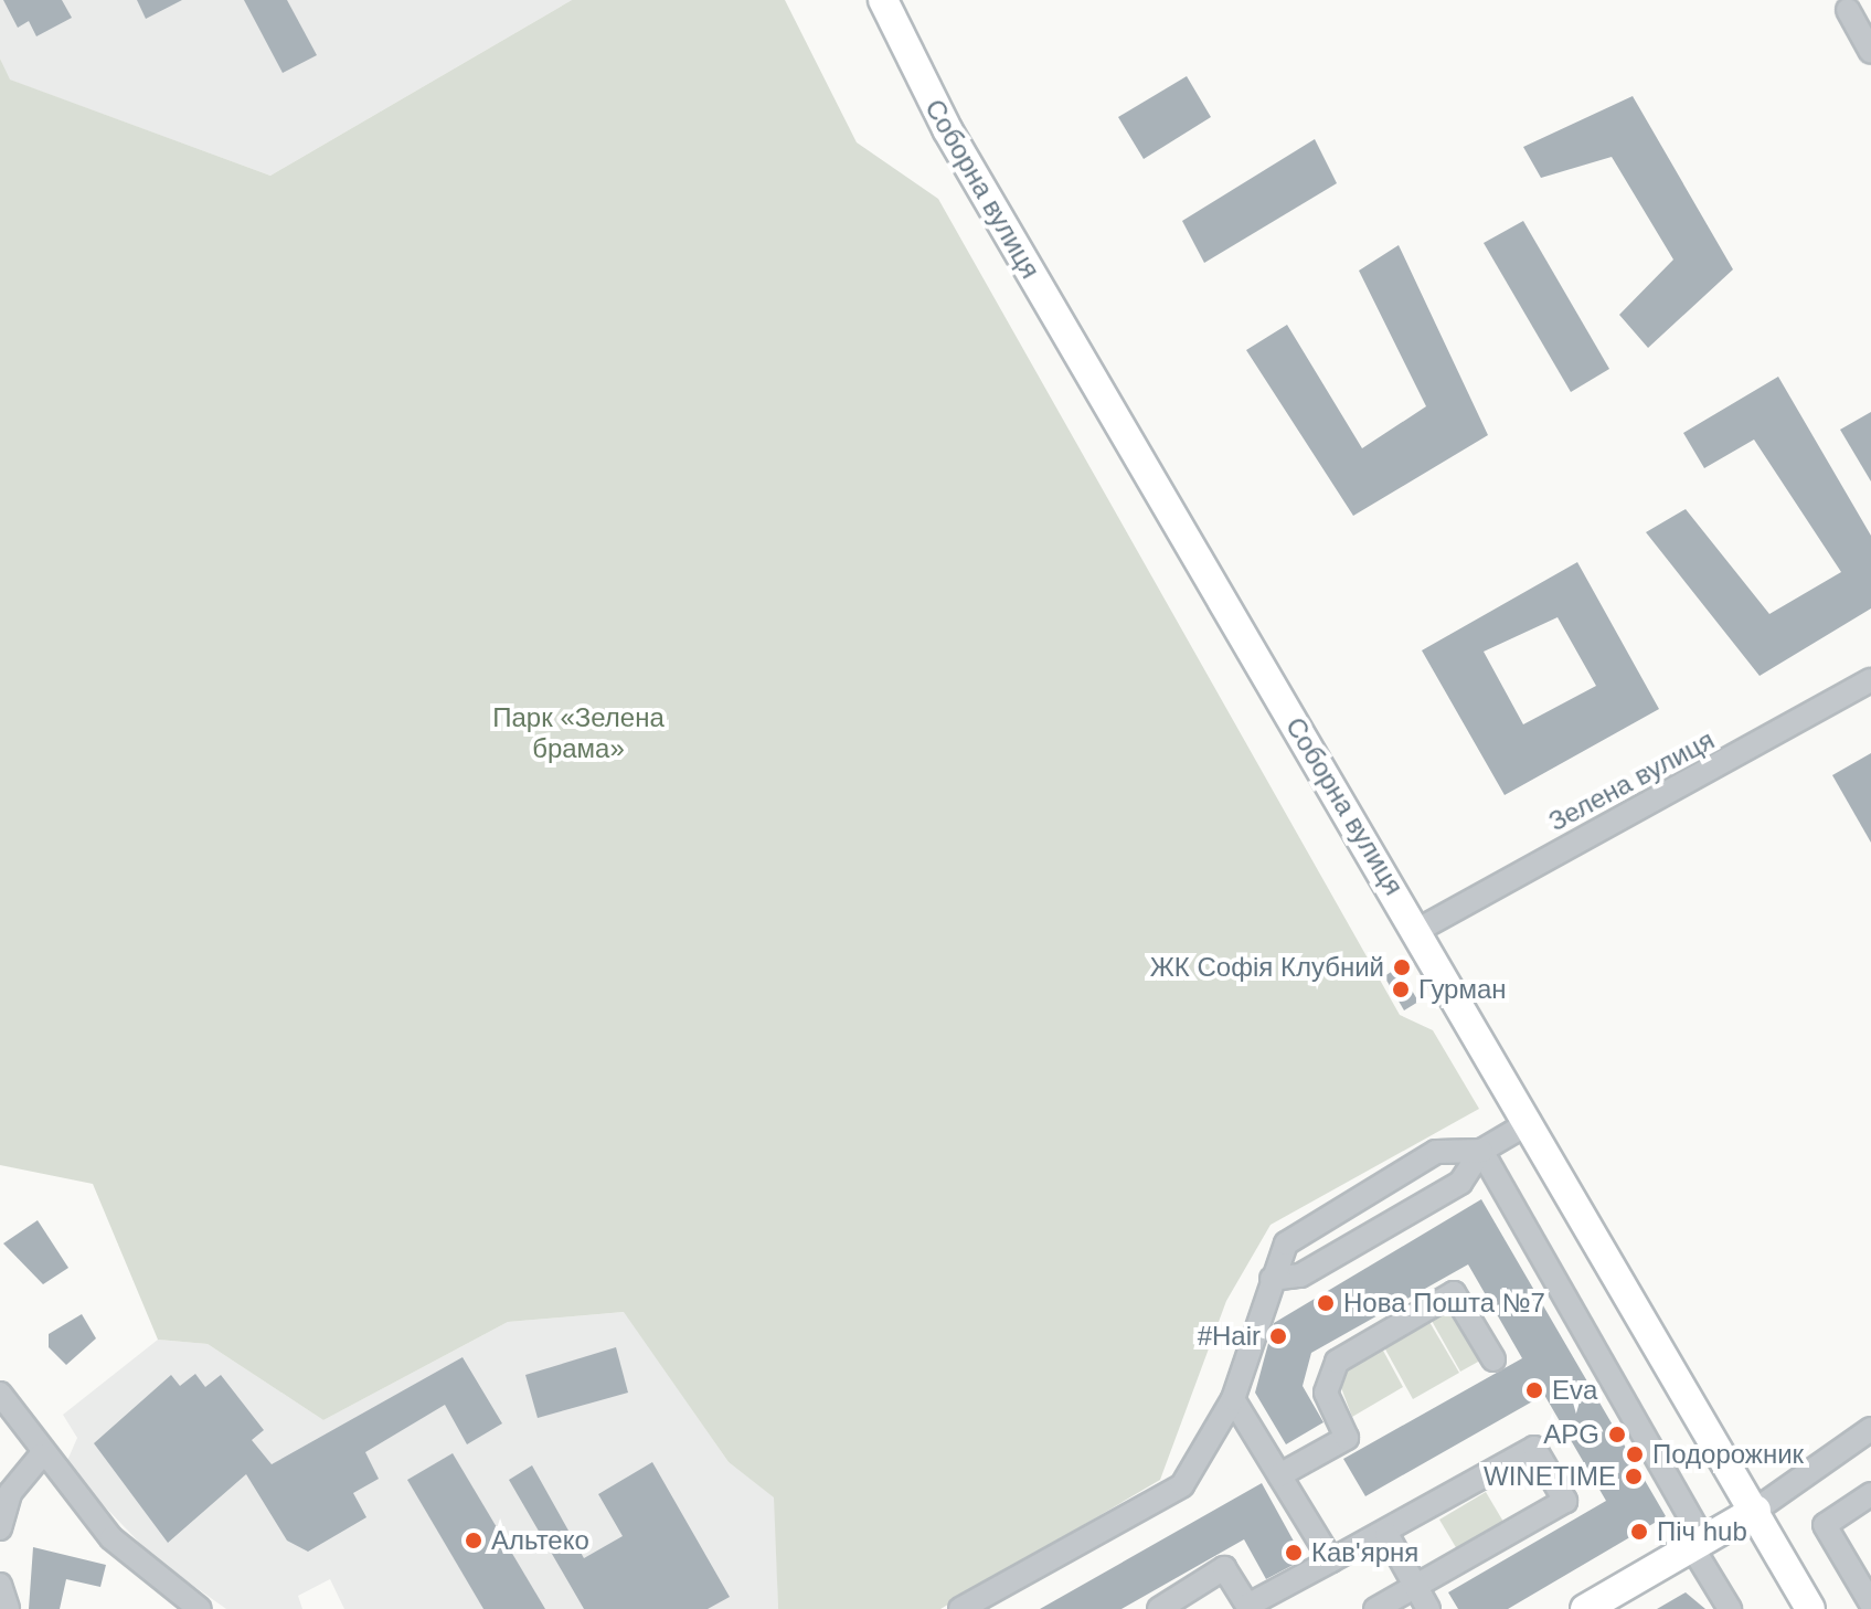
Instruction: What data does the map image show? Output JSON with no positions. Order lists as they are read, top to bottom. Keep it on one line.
{"streets":{"main road":["Соборна вулиця"],"street":["Зелена вулиця"]},"crossings":[["Соборна вулиця","Зелена вулиця"]],"parks":["Парк «Зелена брама»"],"places":["ЖК Софія Клубний","Гурман","Нова Пошта №7","#Hair","Eva","APG","Подорожник","WINETIME","Піч hub","Альтеко","Кав'ярня"]}
